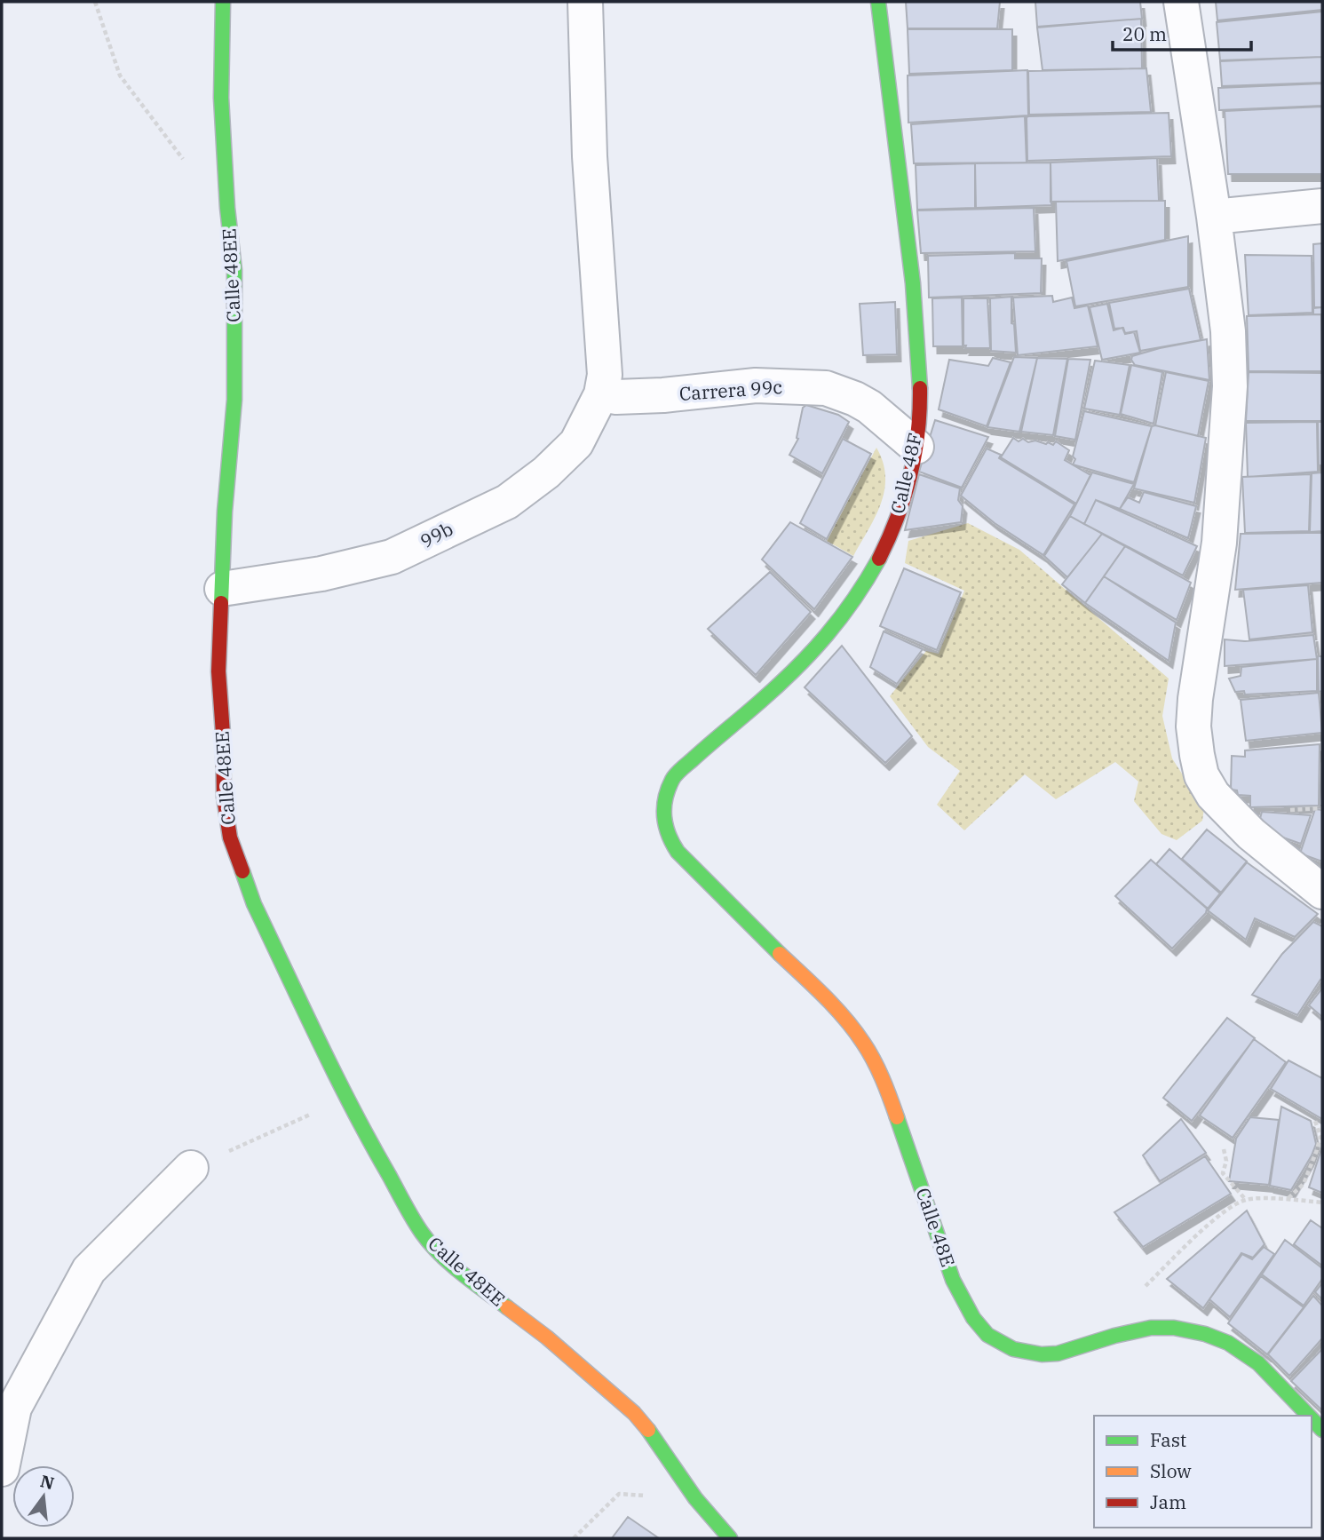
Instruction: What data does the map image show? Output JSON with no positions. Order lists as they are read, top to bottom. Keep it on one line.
{"streets":{"street":["Calle 48EE","Carrera 99c","Calle 48F","99b","Calle 48E"]},"crossings":[["Calle 48EE","99b"],["Carrera 99c","Calle 48F"],["Carrera 99c","99b"],["Calle 48F","Calle 48E"]],"legend":["Fast","Slow","Jam"],"scale_bar":"20 m","north":"top"}
